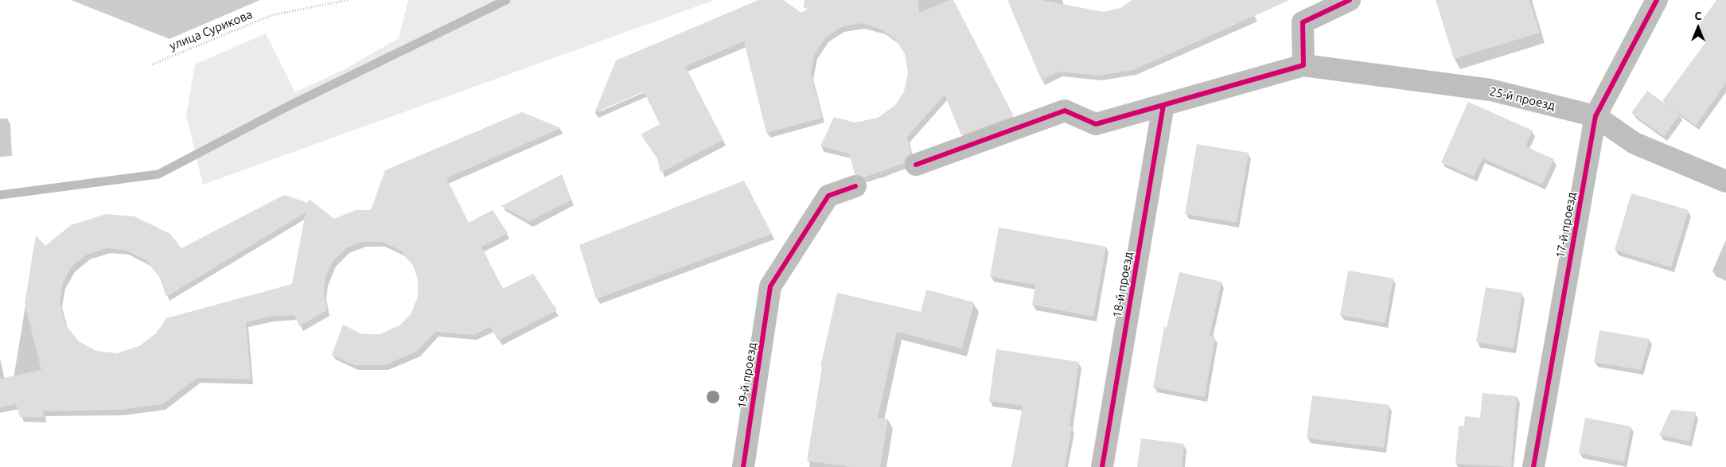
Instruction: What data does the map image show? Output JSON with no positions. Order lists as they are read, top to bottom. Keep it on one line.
{"streets":{"street":["25-й проезд","17-й проезд","18-й проезд","19-й проезд"],"path":["улица Сурикова"]},"crossings":[["25-й проезд","17-й проезд"]],"north":"top"}
